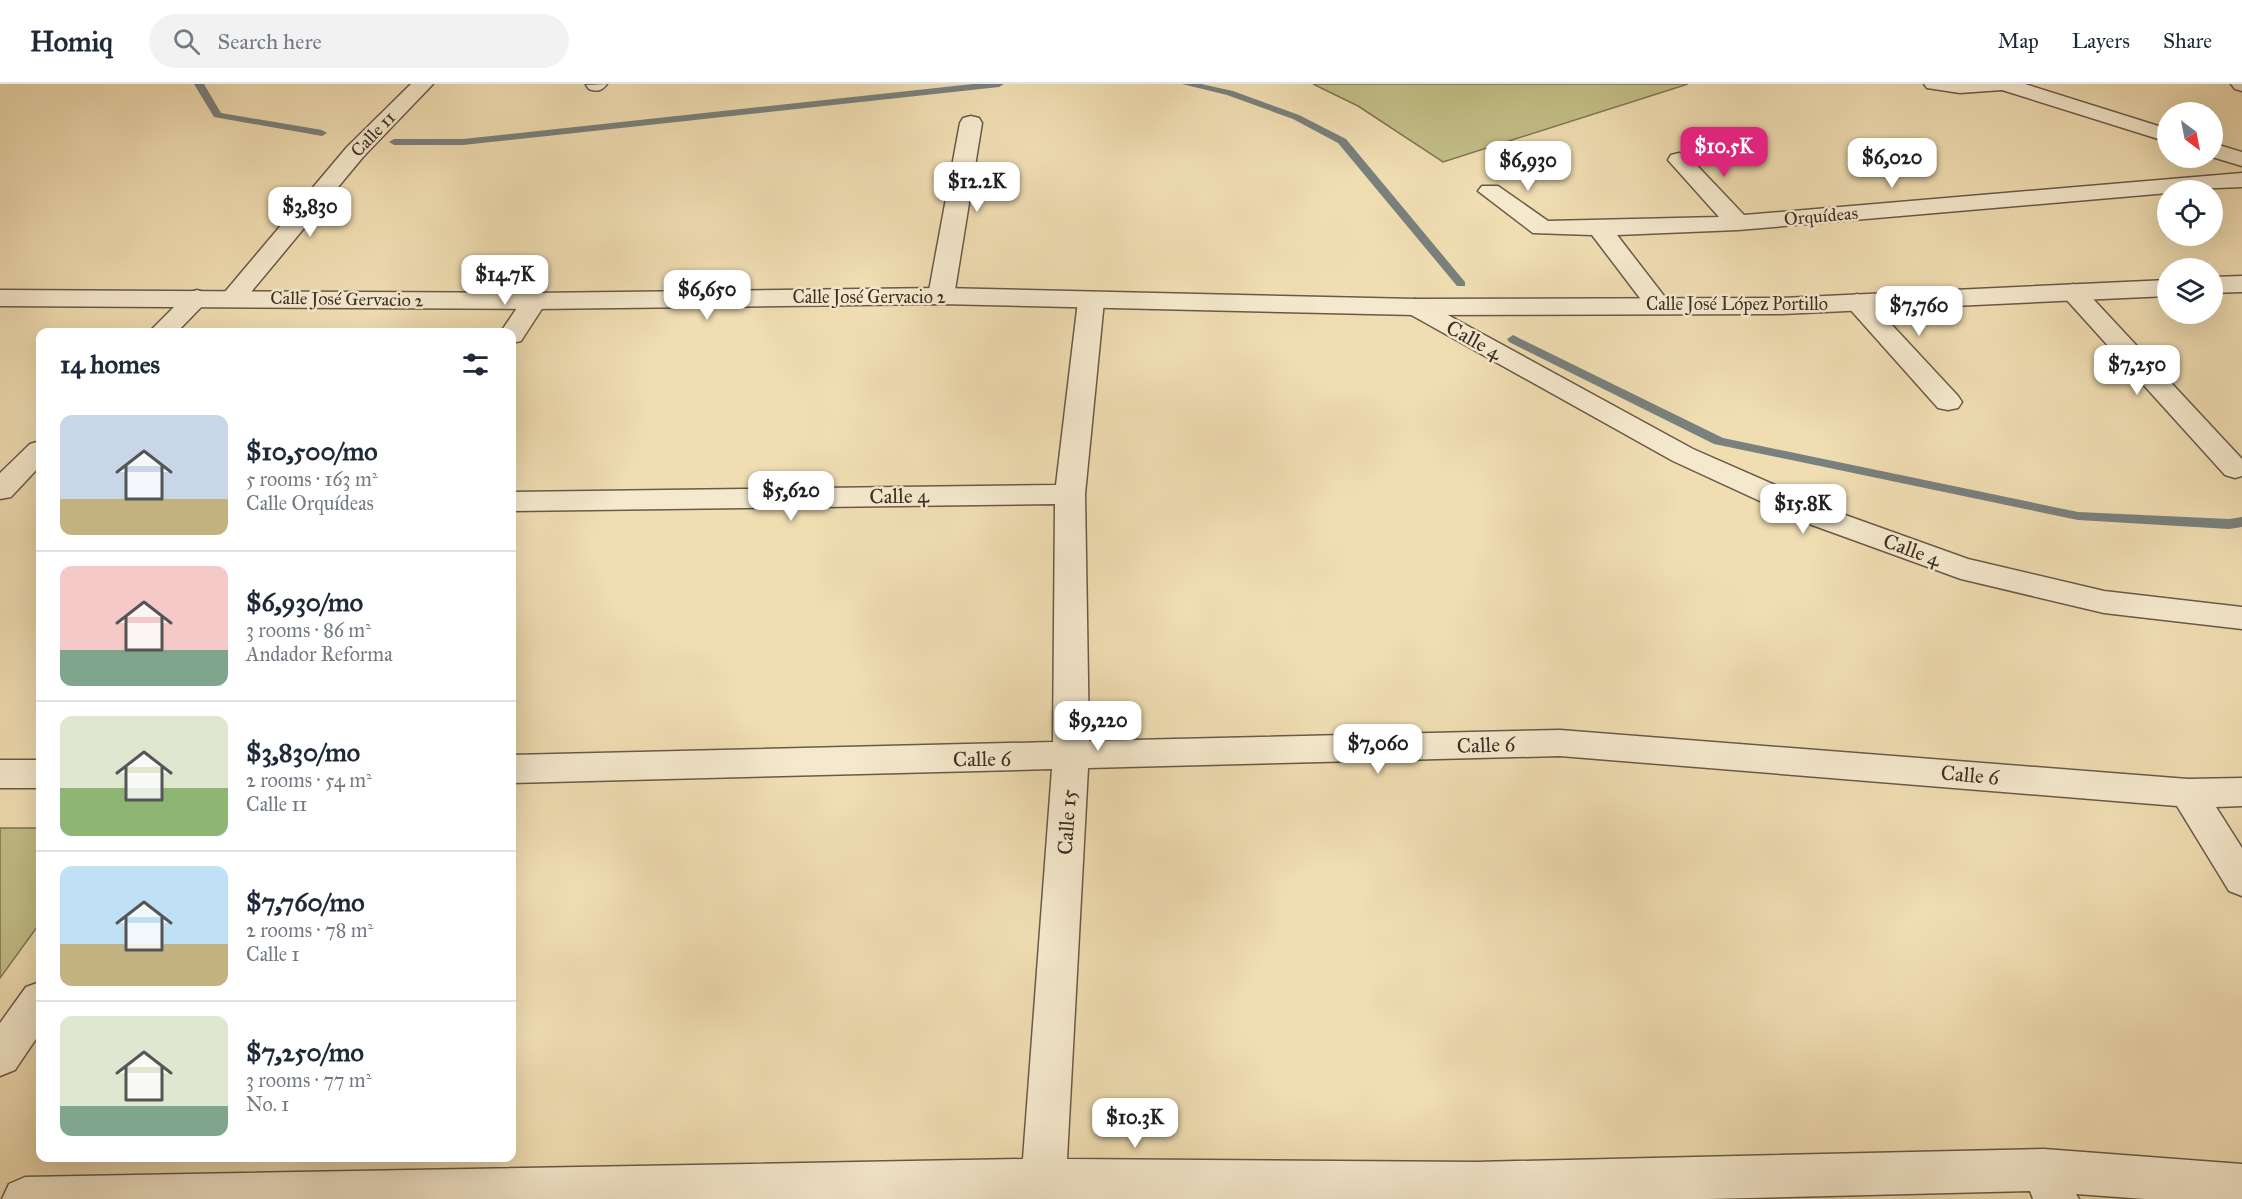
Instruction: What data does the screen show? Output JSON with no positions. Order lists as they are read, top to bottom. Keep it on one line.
{"streets":{"street":["Calle 11","Orquídeas","Calle José Gervacio 2","Calle José López Portillo","Calle 4","Calle 6","Calle 15"]},"crossings":[["Calle 11","Calle José Gervacio 2"],["Calle José Gervacio 2","Calle José López Portillo"],["Calle José Gervacio 2","Calle 4"],["Calle José Gervacio 2","Calle 15"],["Calle José López Portillo","Calle 4"],["Calle 4","Calle 15"],["Calle 6","Calle 15"]],"north":"bottom right","page":{"header":"Homiq","search":"Search here","nav":["Map","Layers","Share"],"price":["$10.5K","$6,020","$6,930","$12.2K","$3,830","$14.7K","$6,650","$7,760","$7,250","$5,620","$15.8K","$9,220","$7,060","$10.3K"],"heading":"14 homes","list":[{"name":"$10,500/mo","note":"5 rooms · 163 m² · Calle Orquídeas"},{"name":"$6,930/mo","note":"3 rooms · 86 m² · Andador Reforma"},{"name":"$3,830/mo","note":"2 rooms · 54 m² · Calle 11"},{"name":"$7,760/mo","note":"2 rooms · 78 m² · Calle 1"},{"name":"$7,250/mo","note":"3 rooms · 77 m² · No. 1"}]}}
